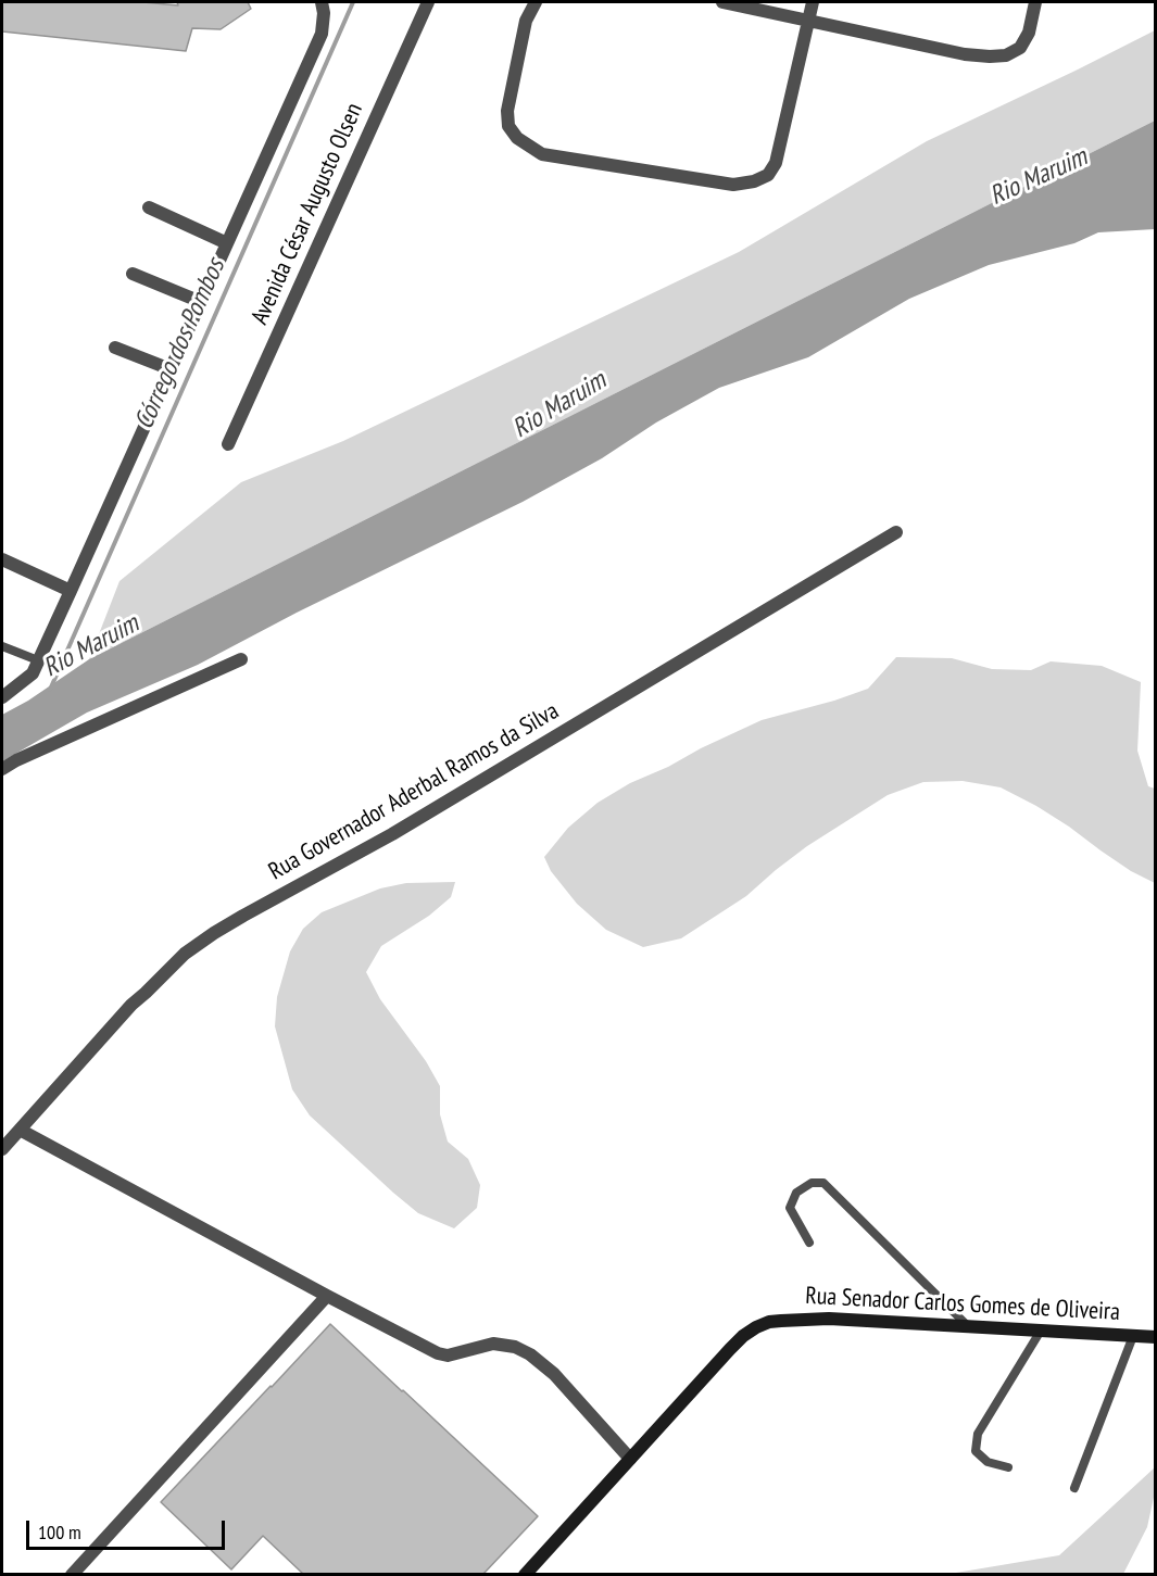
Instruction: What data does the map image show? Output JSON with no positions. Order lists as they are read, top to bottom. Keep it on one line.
{"streets":{"main road":["Rua Senador Carlos Gomes de Oliveira"],"street":["Avenida César Augusto Olsen","Rua Governador Aderbal Ramos da Silva"]},"water":["Rio Maruim","Córrego dos Pombos"],"scale_bar":"100 m"}
